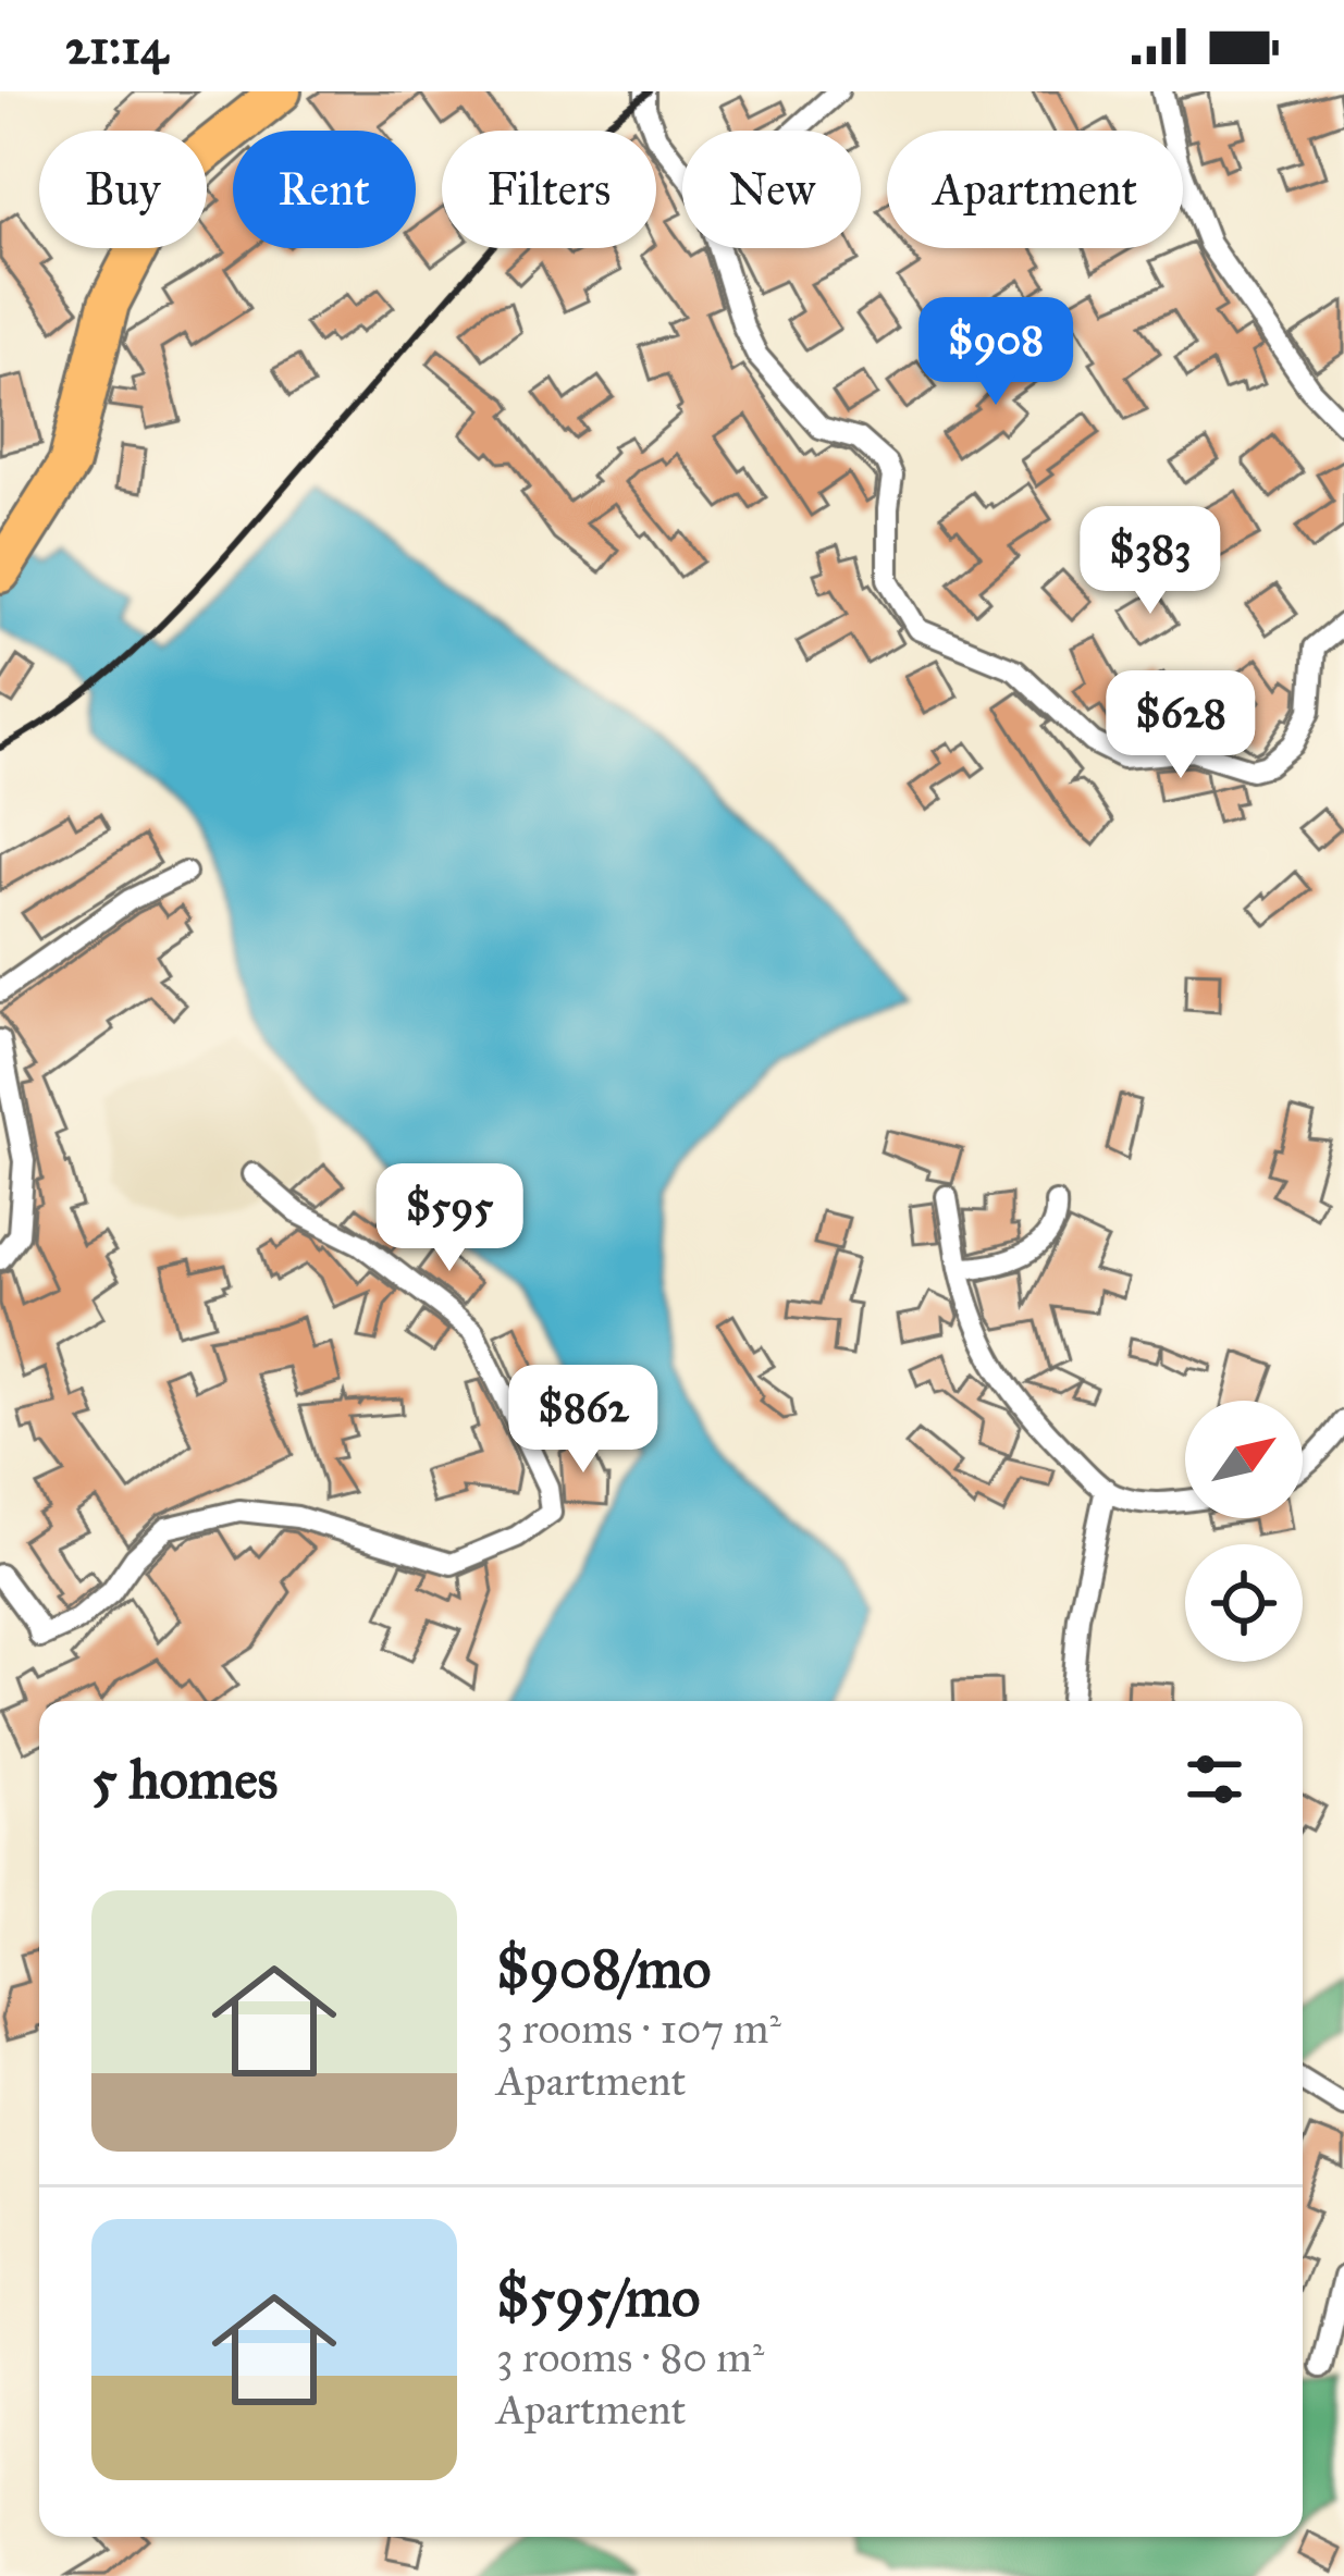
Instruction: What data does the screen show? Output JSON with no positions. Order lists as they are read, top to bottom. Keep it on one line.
{"north":"top right","page":{"status":"21:14","chip":["Buy","Rent","Filters","New","Apartment"],"price":["$908","$383","$628","$595","$862"],"heading":"5 homes","list":[{"name":"$908/mo","note":"3 rooms · 107 m² · Apartment"},{"name":"$595/mo","note":"3 rooms · 80 m² · Apartment"}]}}
